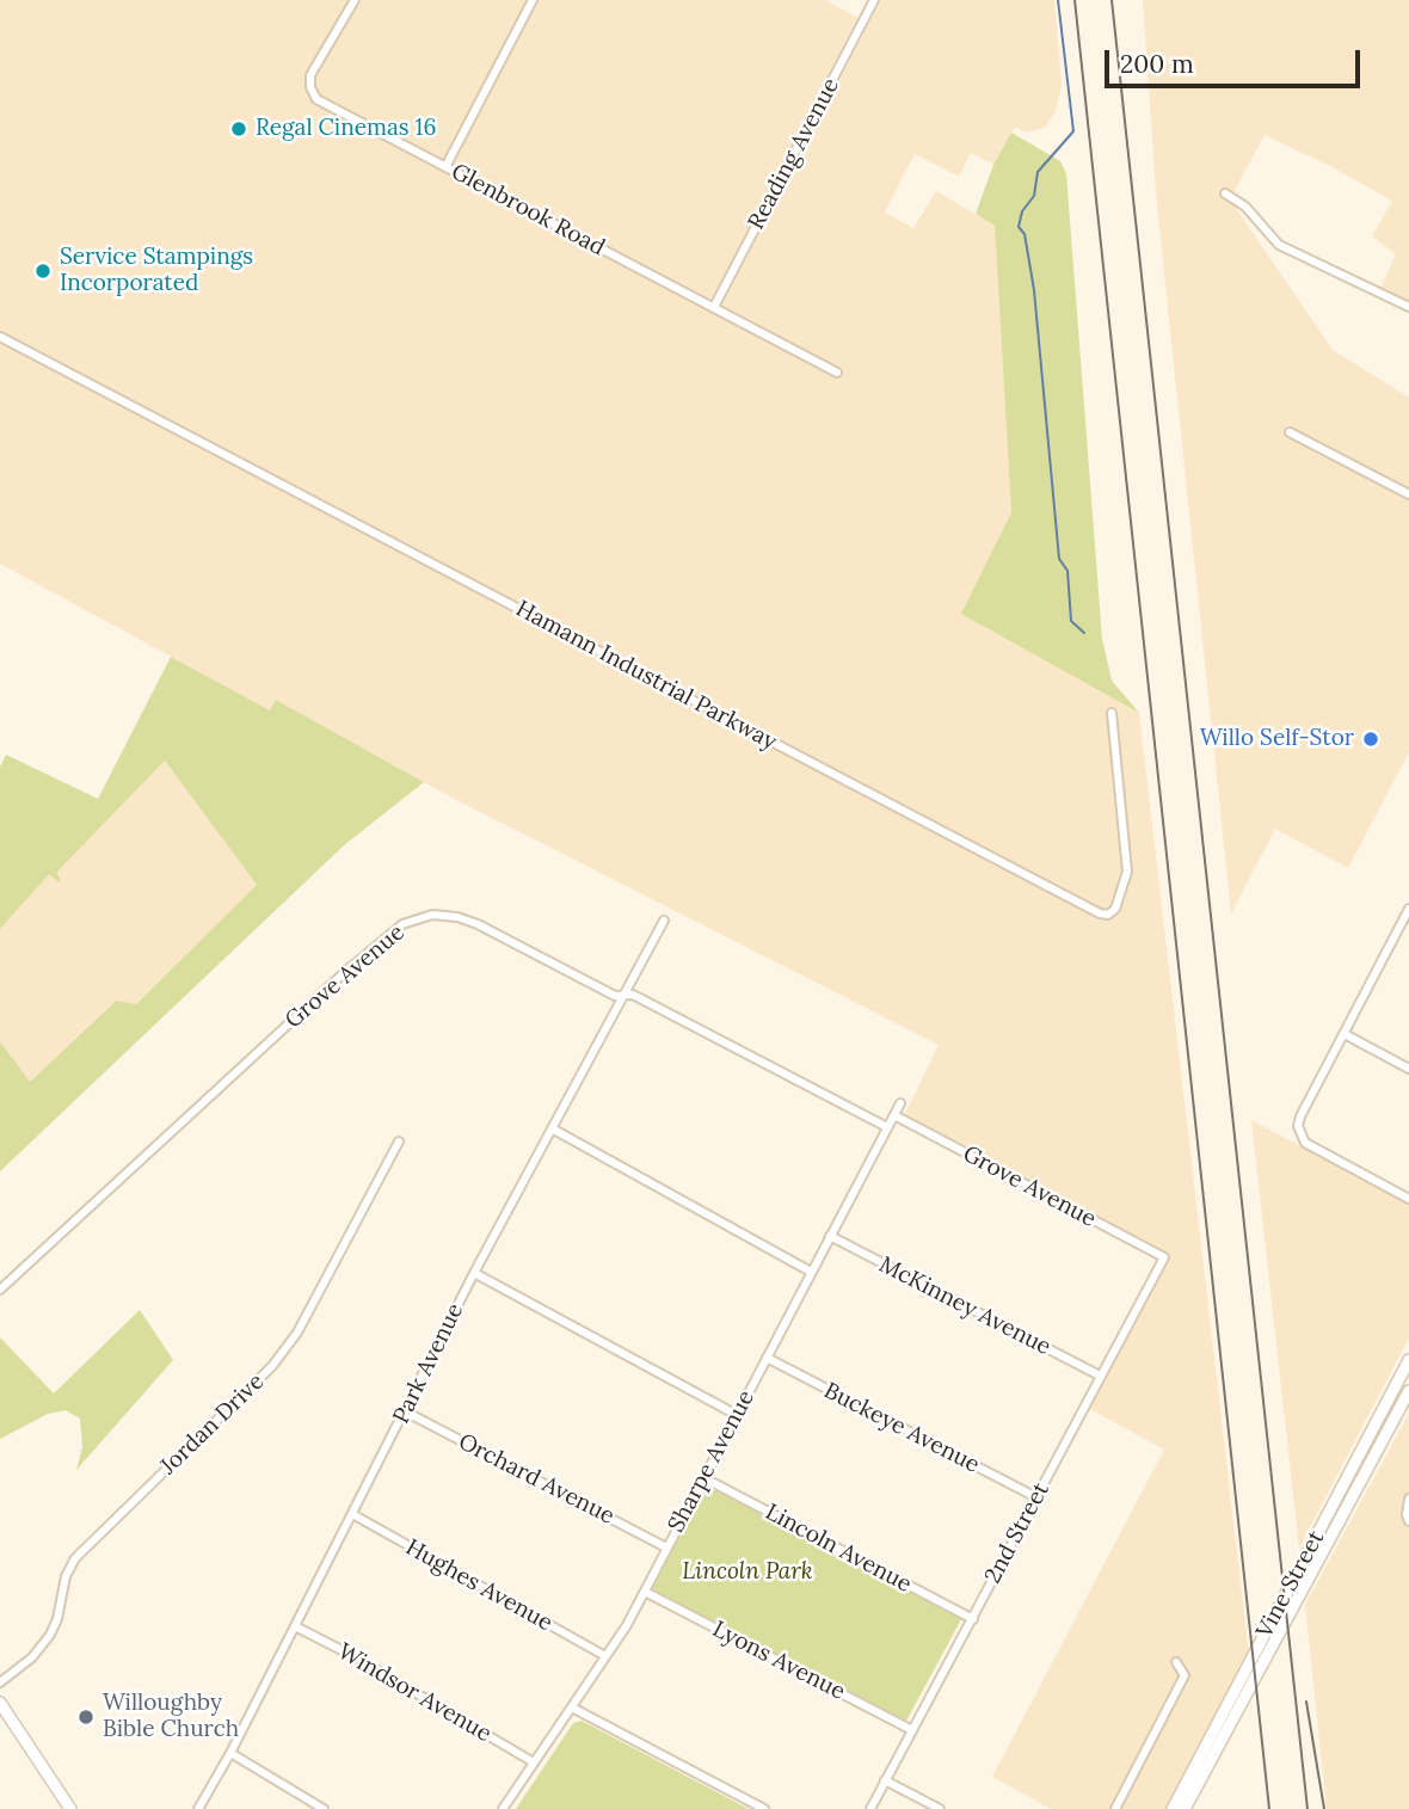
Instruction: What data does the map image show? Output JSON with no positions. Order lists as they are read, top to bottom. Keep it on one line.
{"streets":{"main road":["Vine Street"],"street":["Reading Avenue","Glenbrook Road","Hamann Industrial Parkway","Grove Avenue","McKinney Avenue","Park Avenue","Jordan Drive","Buckeye Avenue","Sharpe Avenue","Orchard Avenue","2nd Street","Lincoln Avenue","Hughes Avenue","Lyons Avenue","Windsor Avenue"]},"crossings":[["Reading Avenue","Glenbrook Road"],["Grove Avenue","Park Avenue"],["Grove Avenue","Sharpe Avenue"],["Grove Avenue","2nd Street"],["McKinney Avenue","Sharpe Avenue"],["McKinney Avenue","2nd Street"],["Park Avenue","Orchard Avenue"],["Park Avenue","Hughes Avenue"],["Park Avenue","Windsor Avenue"],["Buckeye Avenue","Sharpe Avenue"],["Buckeye Avenue","2nd Street"],["Sharpe Avenue","Orchard Avenue"],["Sharpe Avenue","Lincoln Avenue"],["Sharpe Avenue","Hughes Avenue"],["Sharpe Avenue","Lyons Avenue"],["Sharpe Avenue","Windsor Avenue"],["2nd Street","Lincoln Avenue"],["2nd Street","Lyons Avenue"]],"parks":["Lincoln Park"],"places":["Regal Cinemas 16","Service Stampings Incorporated","Willo Self-Stor","Willoughby Bible Church"],"scale_bar":"200 m"}
